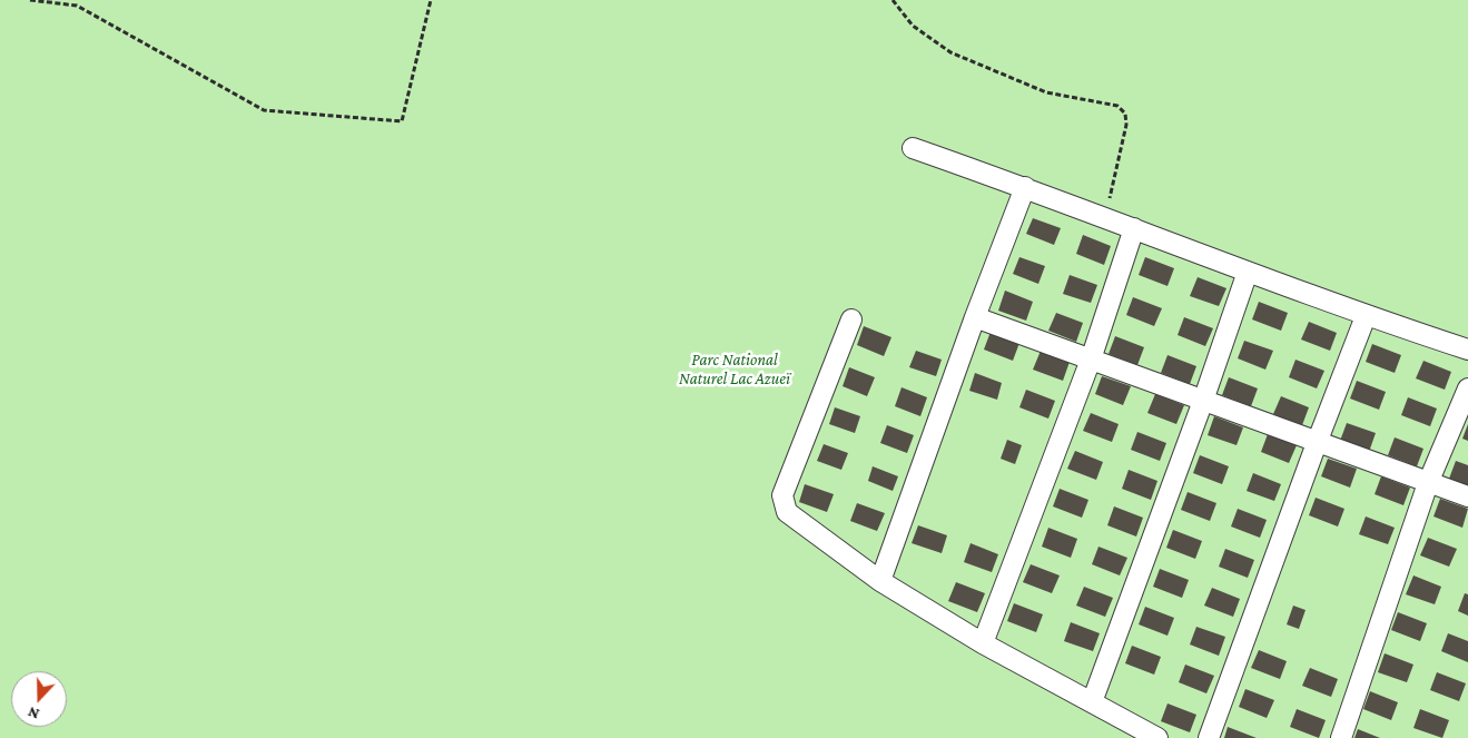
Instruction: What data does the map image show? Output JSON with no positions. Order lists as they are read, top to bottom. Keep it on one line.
{"parks":["Parc National Naturel Lac Azueï"],"north":"bottom"}
